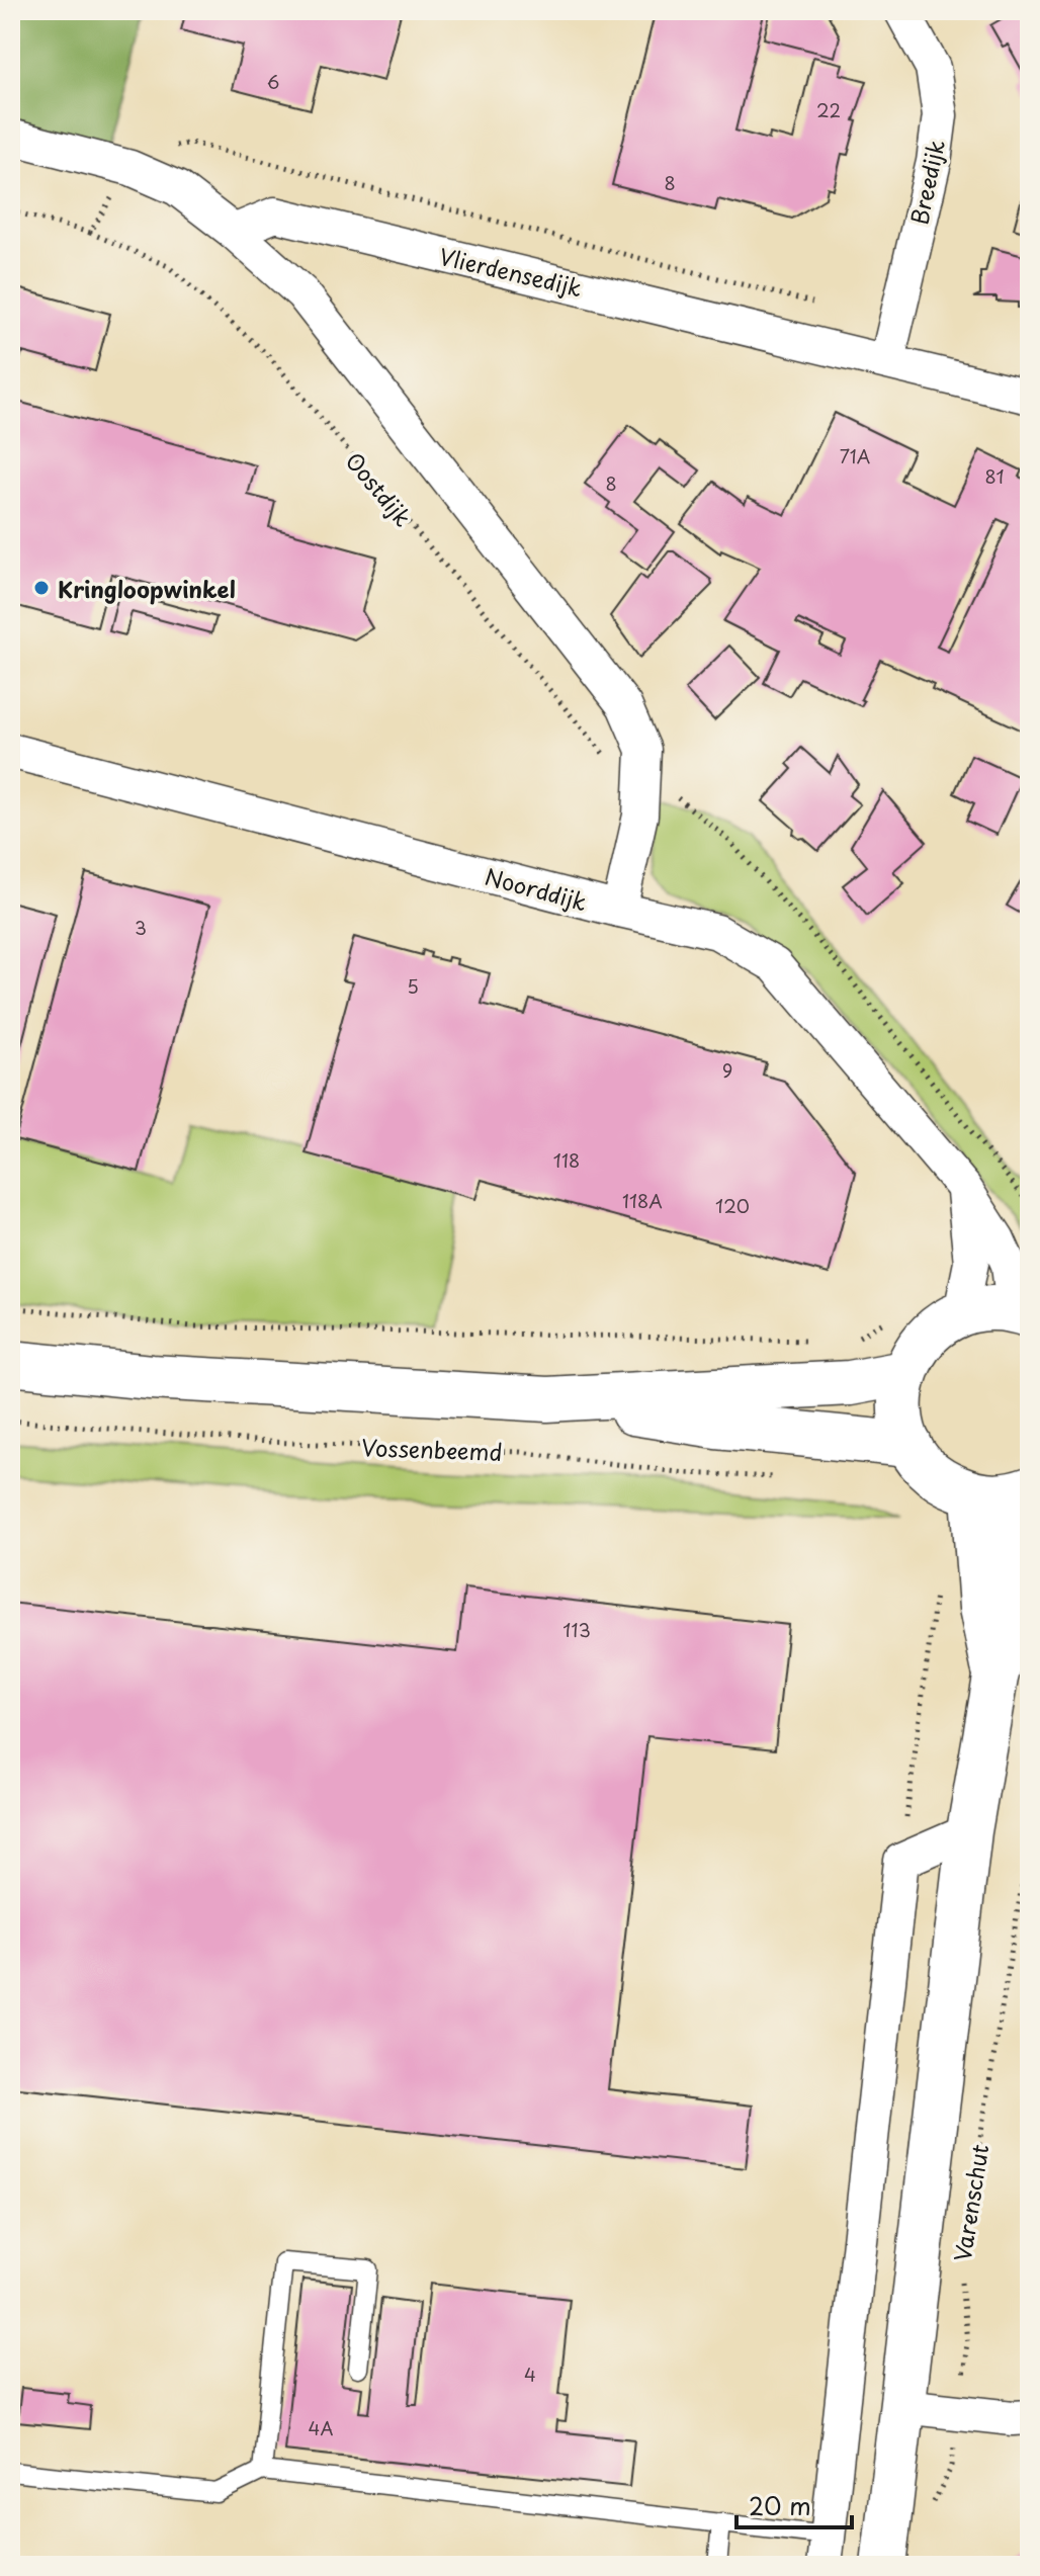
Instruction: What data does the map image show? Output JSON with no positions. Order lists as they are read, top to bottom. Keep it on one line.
{"streets":{"main road":["Varenschut"],"street":["Breedijk","Vlierdensedijk","Noorddijk"],"path":["Oostdijk","Vossenbeemd"]},"crossings":[["Breedijk","Vlierdensedijk"]],"places":["Kringloopwinkel"],"house_numbers":["6","22","8","71A","81","8","3","5","9","118","118A","120","113","4","4A"],"scale_bar":"20 m"}
